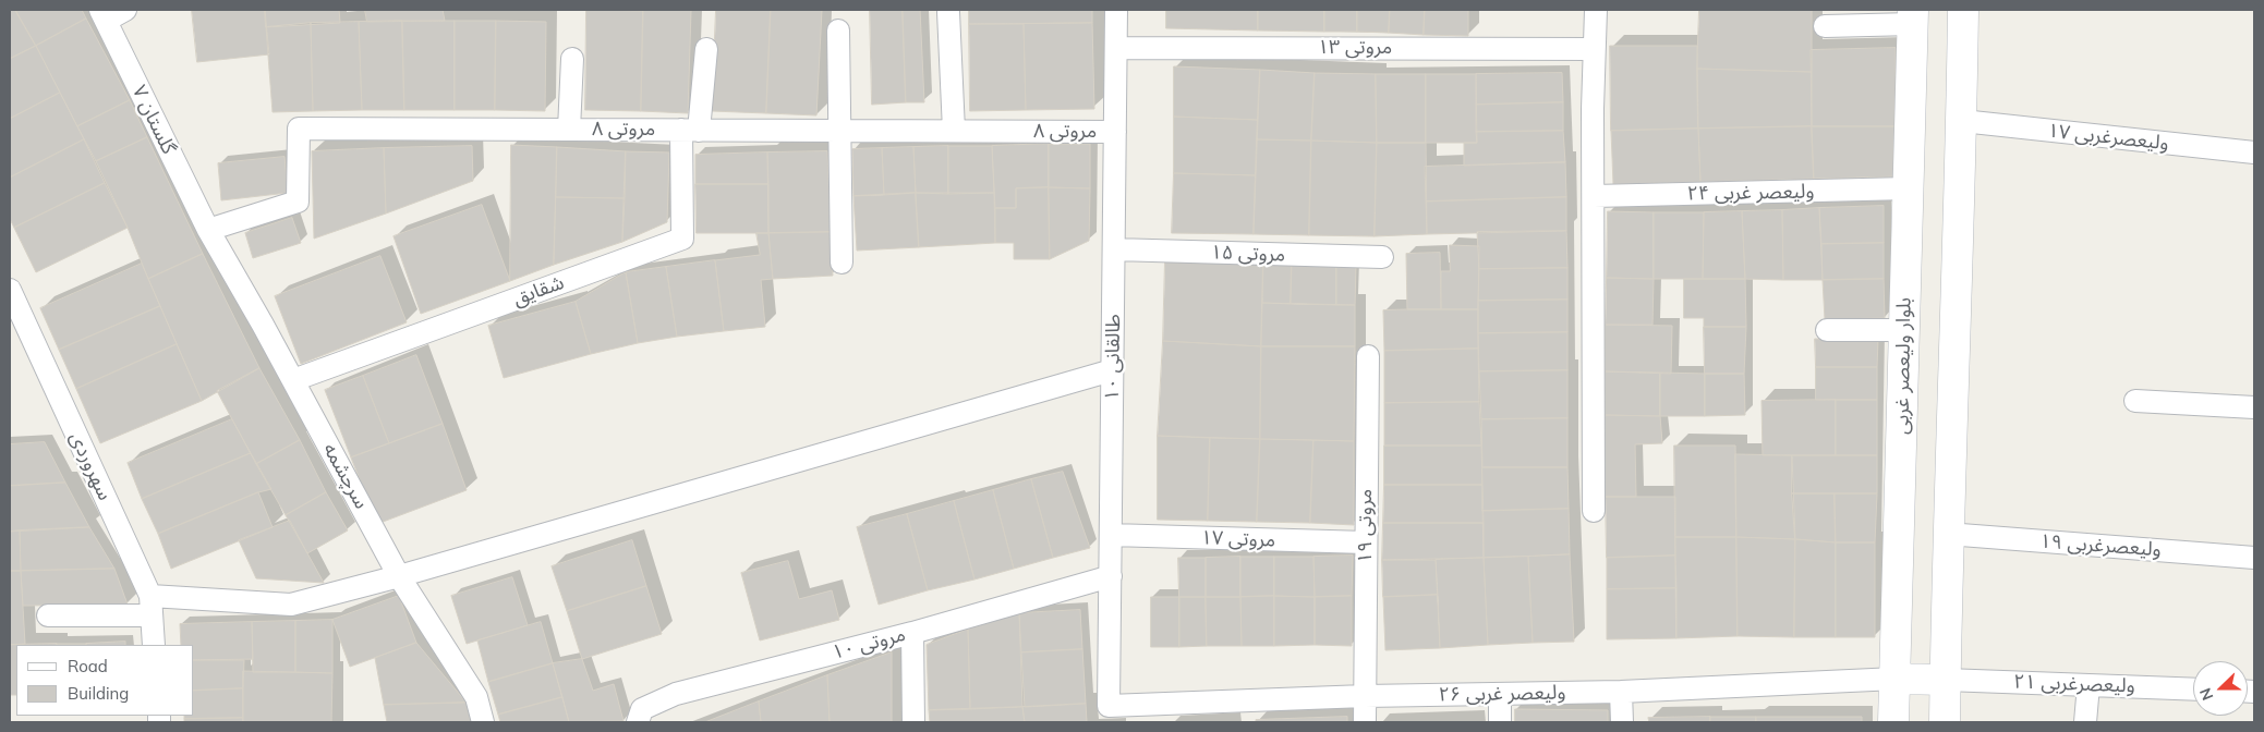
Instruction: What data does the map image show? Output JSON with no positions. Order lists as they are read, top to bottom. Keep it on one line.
{"streets":{"street":["مروتی ۱۳","گلستان ۷","مروتی ۸","ولیعصرغربی ۱۷","ولیعصر غربی ۲۴","مروتی ۱۵","شقایق","طالقانی ۱۰","بلوار ولیعصر غربی","سهروردی","سرچشمه","مروتی ۱۹","مروتی ۱۷","ولیعصرغربی ۱۹","مروتی ۱۰","ولیعصرغربی ۲۱","ولیعصر غربی ۲۶"]},"crossings":[["مروتی ۱۳","طالقانی ۱۰"],["گلستان ۷","مروتی ۸"],["گلستان ۷","سرچشمه"],["مروتی ۸","شقایق"],["مروتی ۸","طالقانی ۱۰"],["مروتی ۸","سرچشمه"],["ولیعصر غربی ۲۴","بلوار ولیعصر غربی"],["مروتی ۱۵","طالقانی ۱۰"],["شقایق","سرچشمه"],["طالقانی ۱۰","مروتی ۱۷"],["طالقانی ۱۰","مروتی ۱۰"],["طالقانی ۱۰","ولیعصر غربی ۲۶"],["بلوار ولیعصر غربی","ولیعصر غربی ۲۶"],["مروتی ۱۹","مروتی ۱۷"],["مروتی ۱۹","ولیعصر غربی ۲۶"]],"legend":["Road","Building"],"north":"left"}
